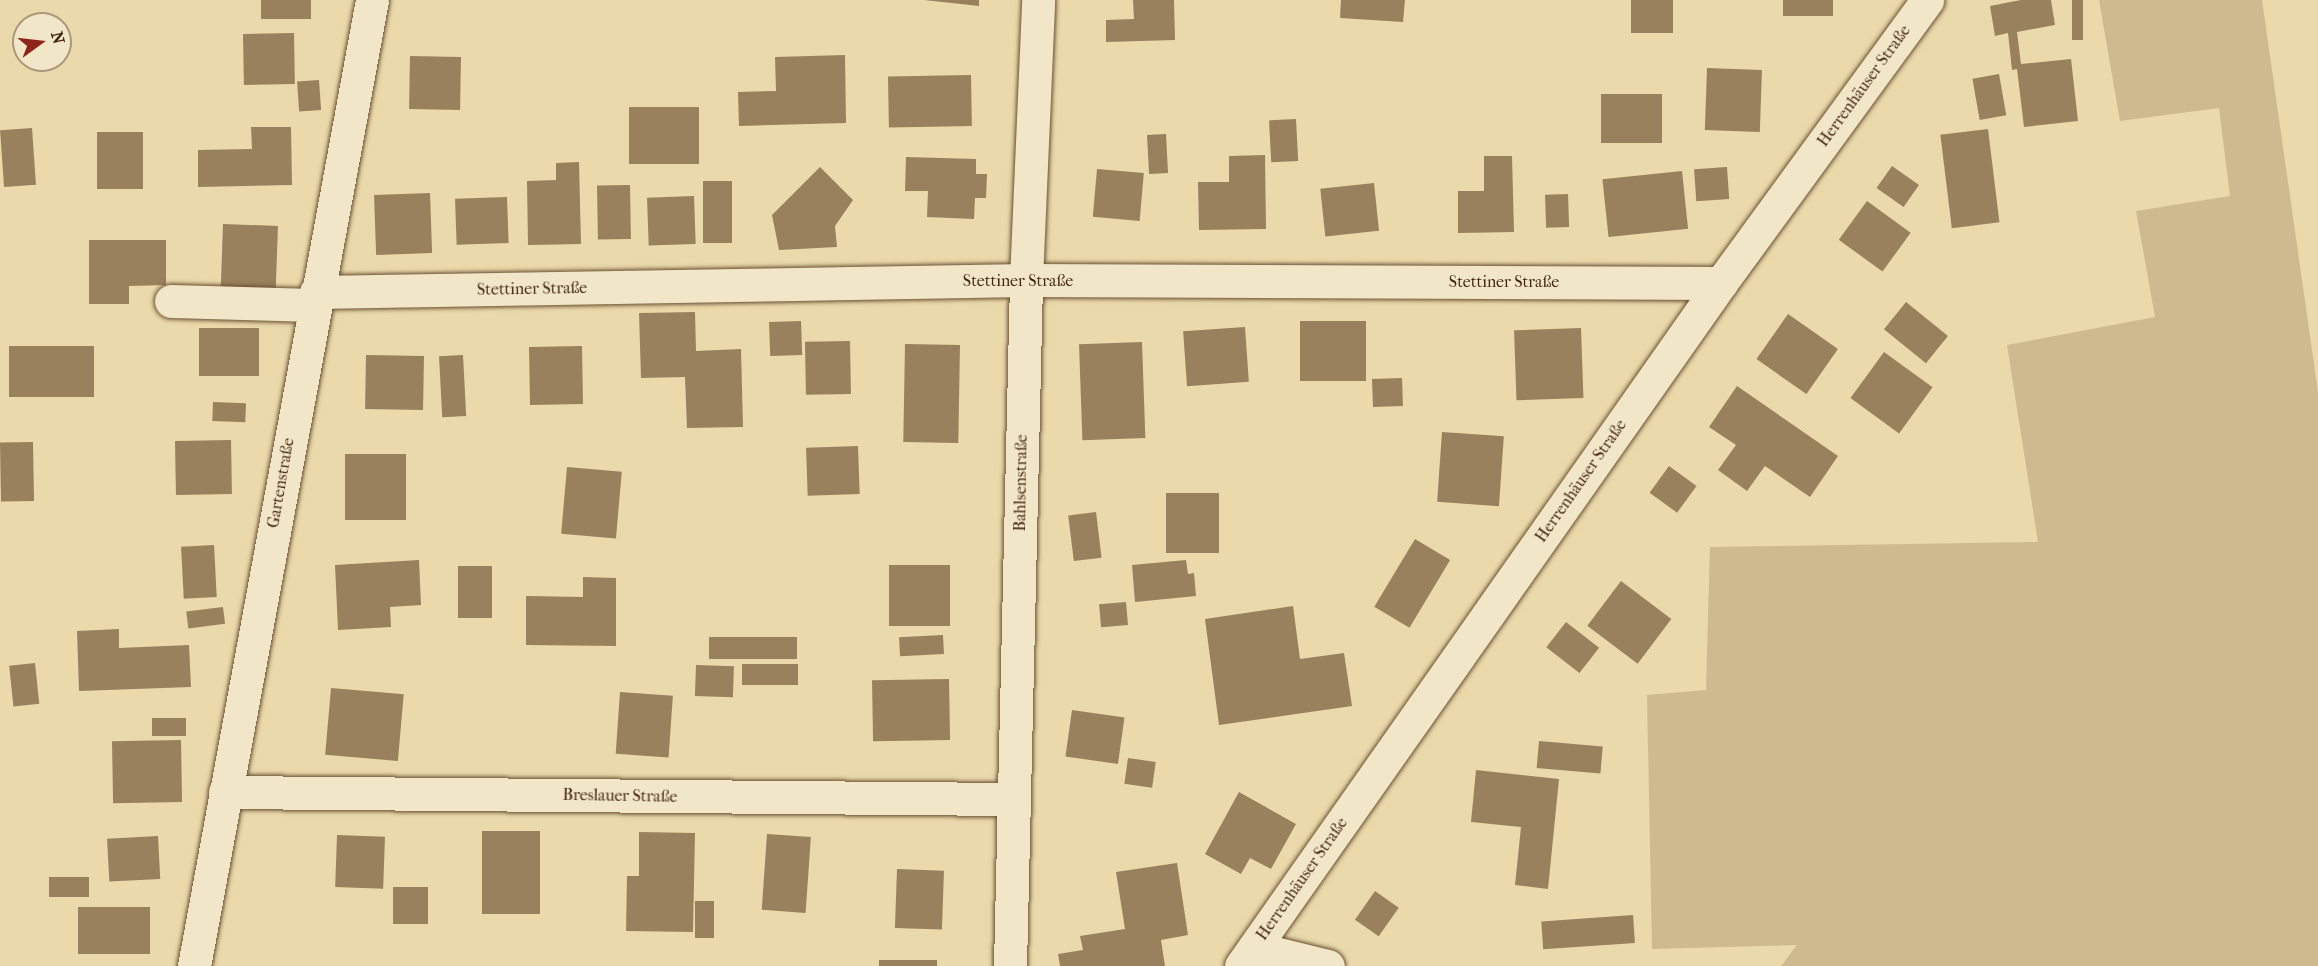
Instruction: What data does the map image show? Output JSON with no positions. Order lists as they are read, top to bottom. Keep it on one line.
{"streets":{"street":["Herrenhäuser Straße","Stettiner Straße","Gartenstraße","Bahlsenstraße","Breslauer Straße"]},"crossings":[["Herrenhäuser Straße","Stettiner Straße"],["Stettiner Straße","Gartenstraße"],["Stettiner Straße","Bahlsenstraße"],["Gartenstraße","Breslauer Straße"],["Bahlsenstraße","Breslauer Straße"]],"north":"right"}
